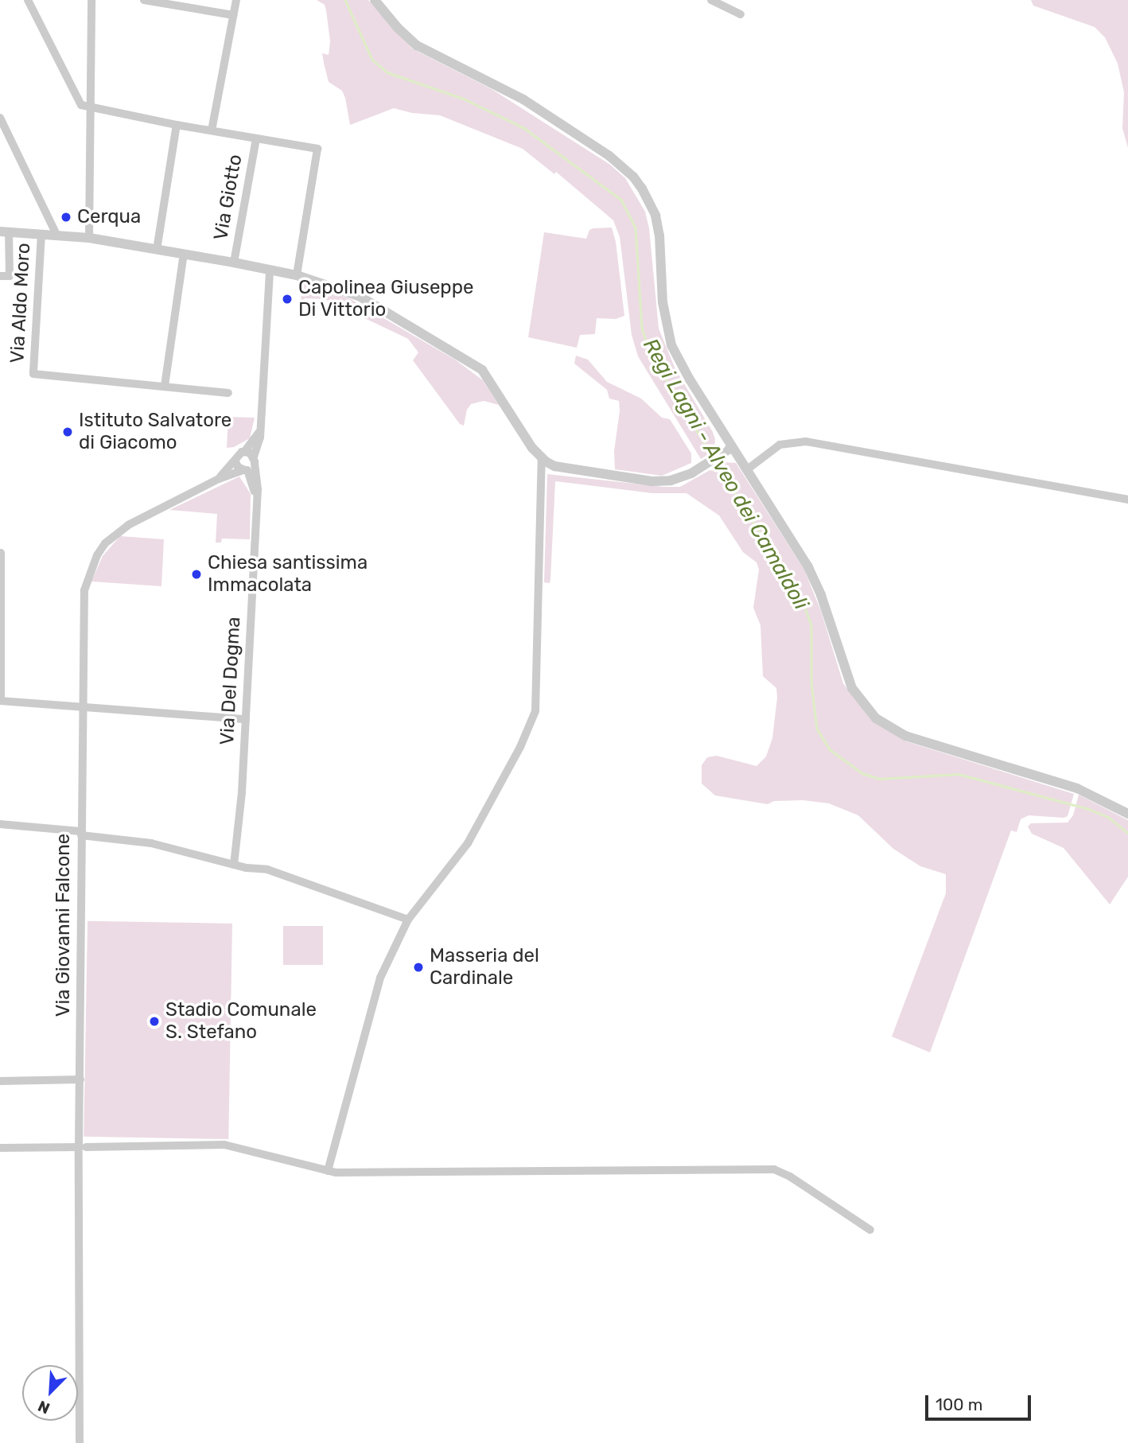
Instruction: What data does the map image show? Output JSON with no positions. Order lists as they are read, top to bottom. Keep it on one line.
{"streets":{"street":["Via Giotto","Via Aldo Moro","Via Del Dogma","Via Giovanni Falcone"]},"crossings":[["Via Del Dogma","Via Giovanni Falcone"]],"water":["Regi Lagni - Alveo dei Camaldoli"],"places":["Cerqua","Capolinea Giuseppe Di Vittorio","Istituto Salvatore di Giacomo","Chiesa santissima Immacolata","Masseria del Cardinale","Stadio Comunale S. Stefano"],"scale_bar":"100 m","north":"bottom left"}
